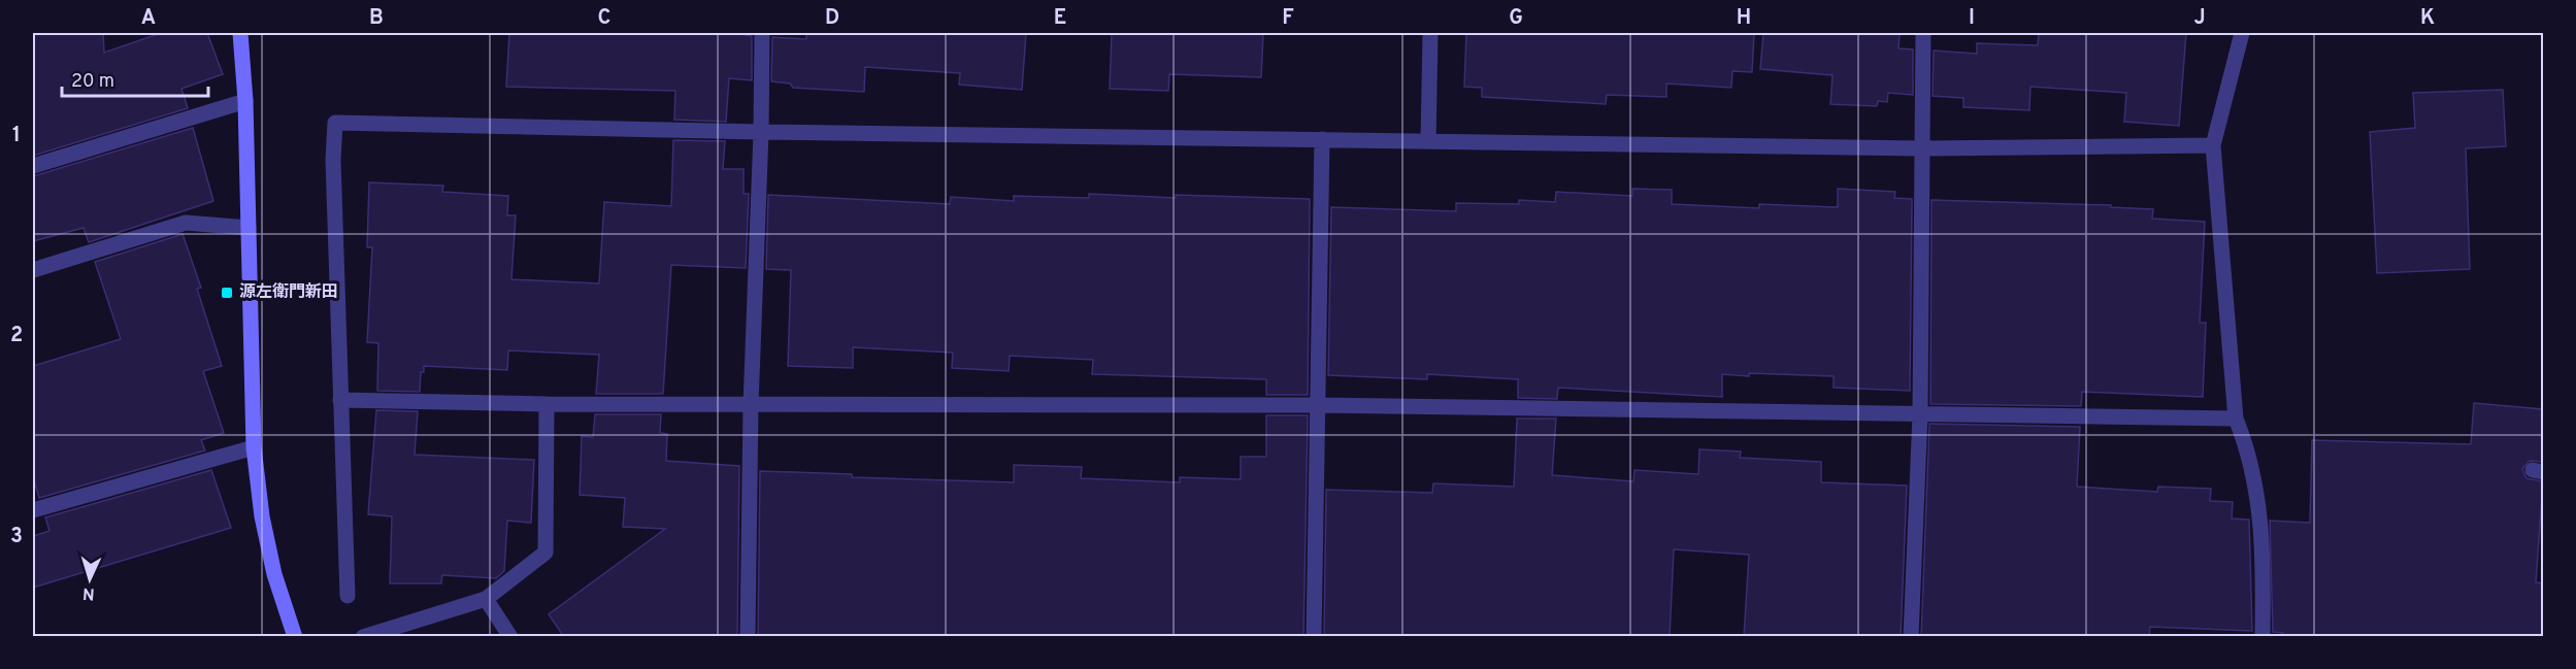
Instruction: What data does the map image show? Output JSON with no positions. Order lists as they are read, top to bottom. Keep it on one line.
{"places":{"transit":["源左衛門新田"]},"scale_bar":"20 m","north":"bottom","grid":{"columns":["A","B","C","D","E","F","G","H","I","J","K"],"rows":["1","2","3"]}}
